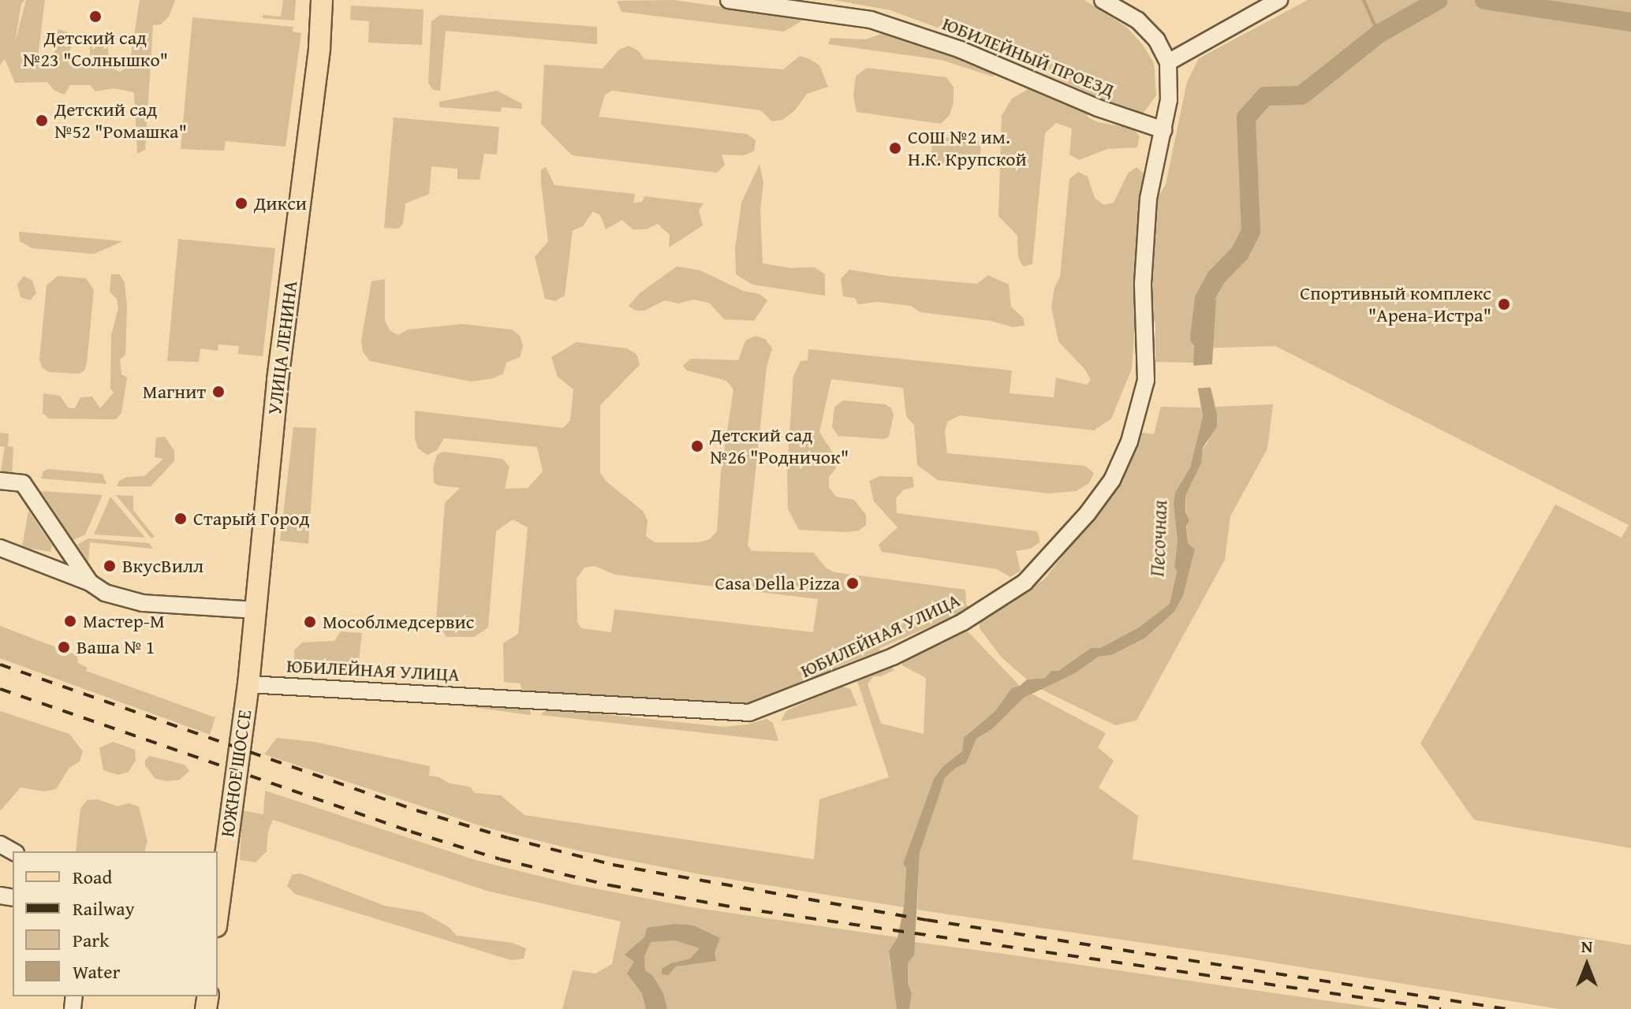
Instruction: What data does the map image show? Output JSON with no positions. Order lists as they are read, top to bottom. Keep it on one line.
{"streets":{"main road":["УЛИЦА ЛЕНИНА","ЮЖНОЕ ШОССЕ"],"street":["ЮБИЛЕЙНЫЙ ПРОЕЗД","ЮБИЛЕЙНАЯ УЛИЦА"]},"crossings":[["ЮБИЛЕЙНЫЙ ПРОЕЗД","ЮБИЛЕЙНАЯ УЛИЦА"],["УЛИЦА ЛЕНИНА","ЮБИЛЕЙНАЯ УЛИЦА"],["УЛИЦА ЛЕНИНА","ЮЖНОЕ ШОССЕ"],["ЮБИЛЕЙНАЯ УЛИЦА","ЮЖНОЕ ШОССЕ"]],"water":["Песочная"],"places":["Детский сад №23 \"Солнышко\"","Детский сад №52 \"Ромашка\"","СОШ №2 им. Н.К. Крупской","Дикси","Спортивный комплекс \"Арена-Истра\"","Магнит","Детский сад №26 \"Родничок\"","Старый Город","ВкусВилл","Casa Della Pizza","Мастер-М","Мособлмедсервис","Ваша № 1"],"legend":["Road","Railway","Park","Water"],"north":"top"}
